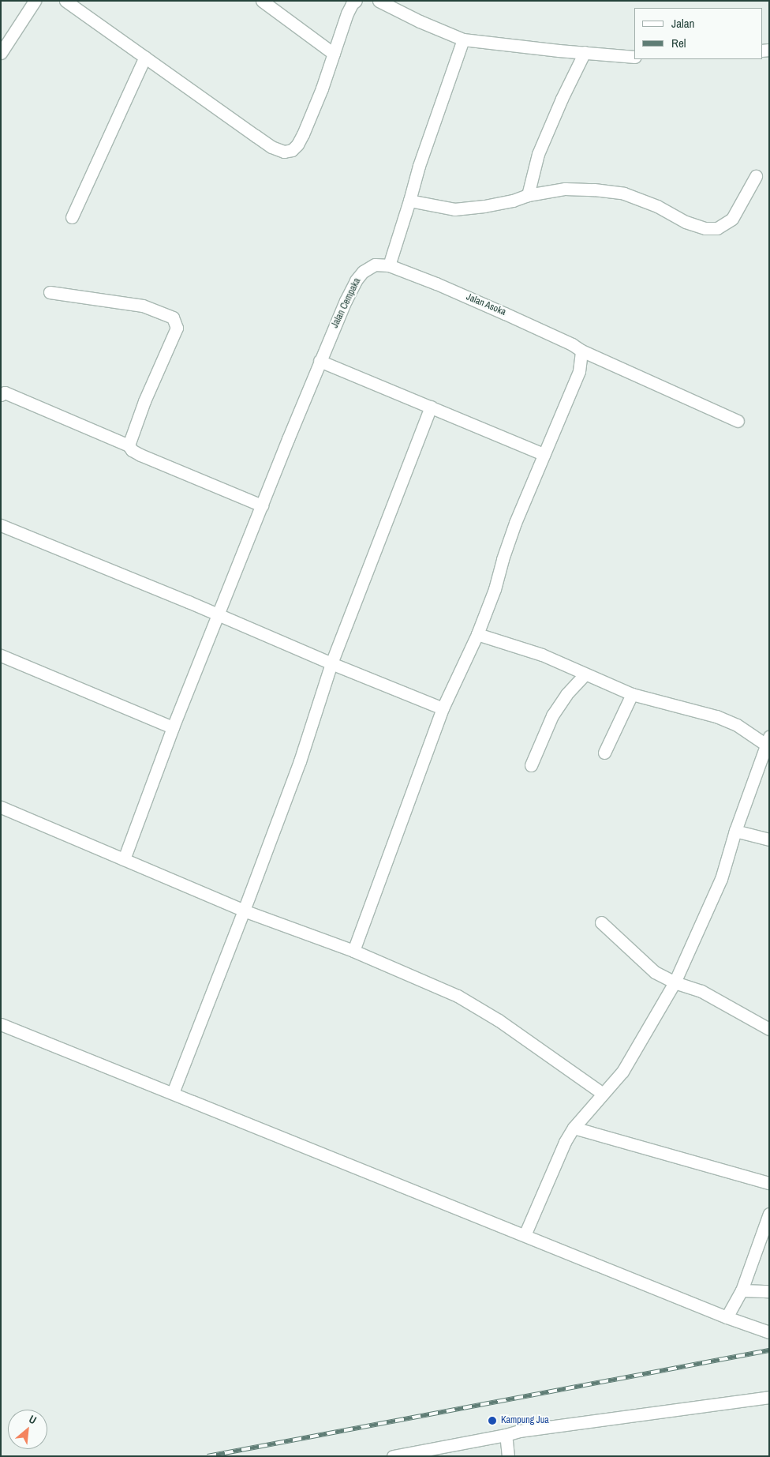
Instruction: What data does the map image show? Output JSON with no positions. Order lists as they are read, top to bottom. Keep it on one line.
{"streets":{"street":["Jalan Cempaka","Jalan Asoka"]},"crossings":[["Jalan Cempaka","Jalan Asoka"]],"places":["Kampung Jua"],"legend":["Jalan","Rel"],"north":"top right"}
